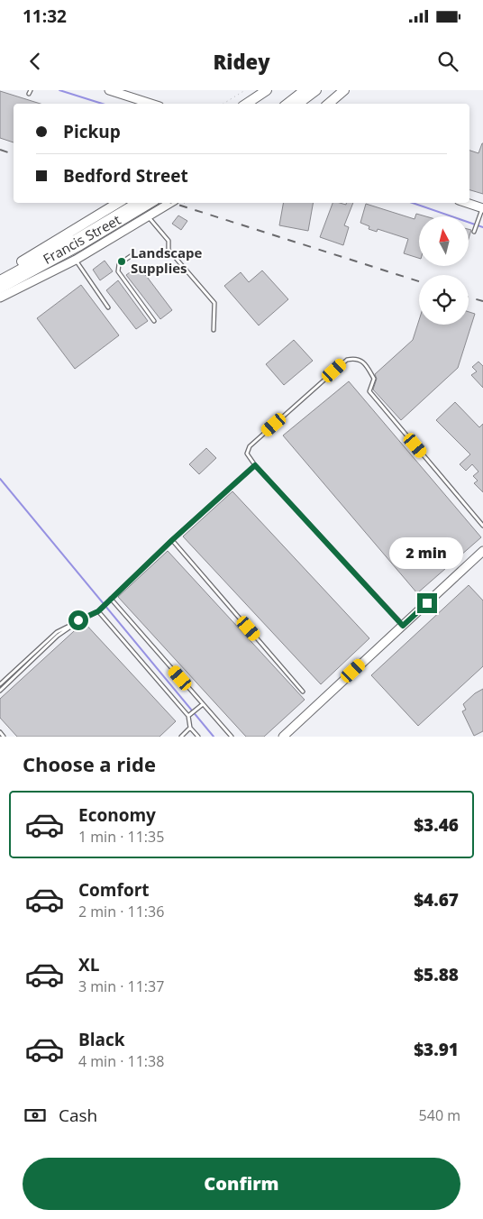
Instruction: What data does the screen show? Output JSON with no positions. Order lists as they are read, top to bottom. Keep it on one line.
{"streets":{"main road":["Francis Street"]},"places":["Landscape Supplies"],"north":"top","page":{"status":"11:32","header":"Ridey","banner":["Pickup","Bedford Street"],"bubble":"2 min","heading":"Choose a ride","list":[{"name":"Economy","note":"1 min · 11:35","value":"$3.46"},{"name":"Comfort","note":"2 min · 11:36","value":"$4.67"},{"name":"XL","note":"3 min · 11:37","value":"$5.88"},{"name":"Black","note":"4 min · 11:38","value":"$3.91"}],"pay":["Cash","540 m"],"buttons":"Confirm"}}
